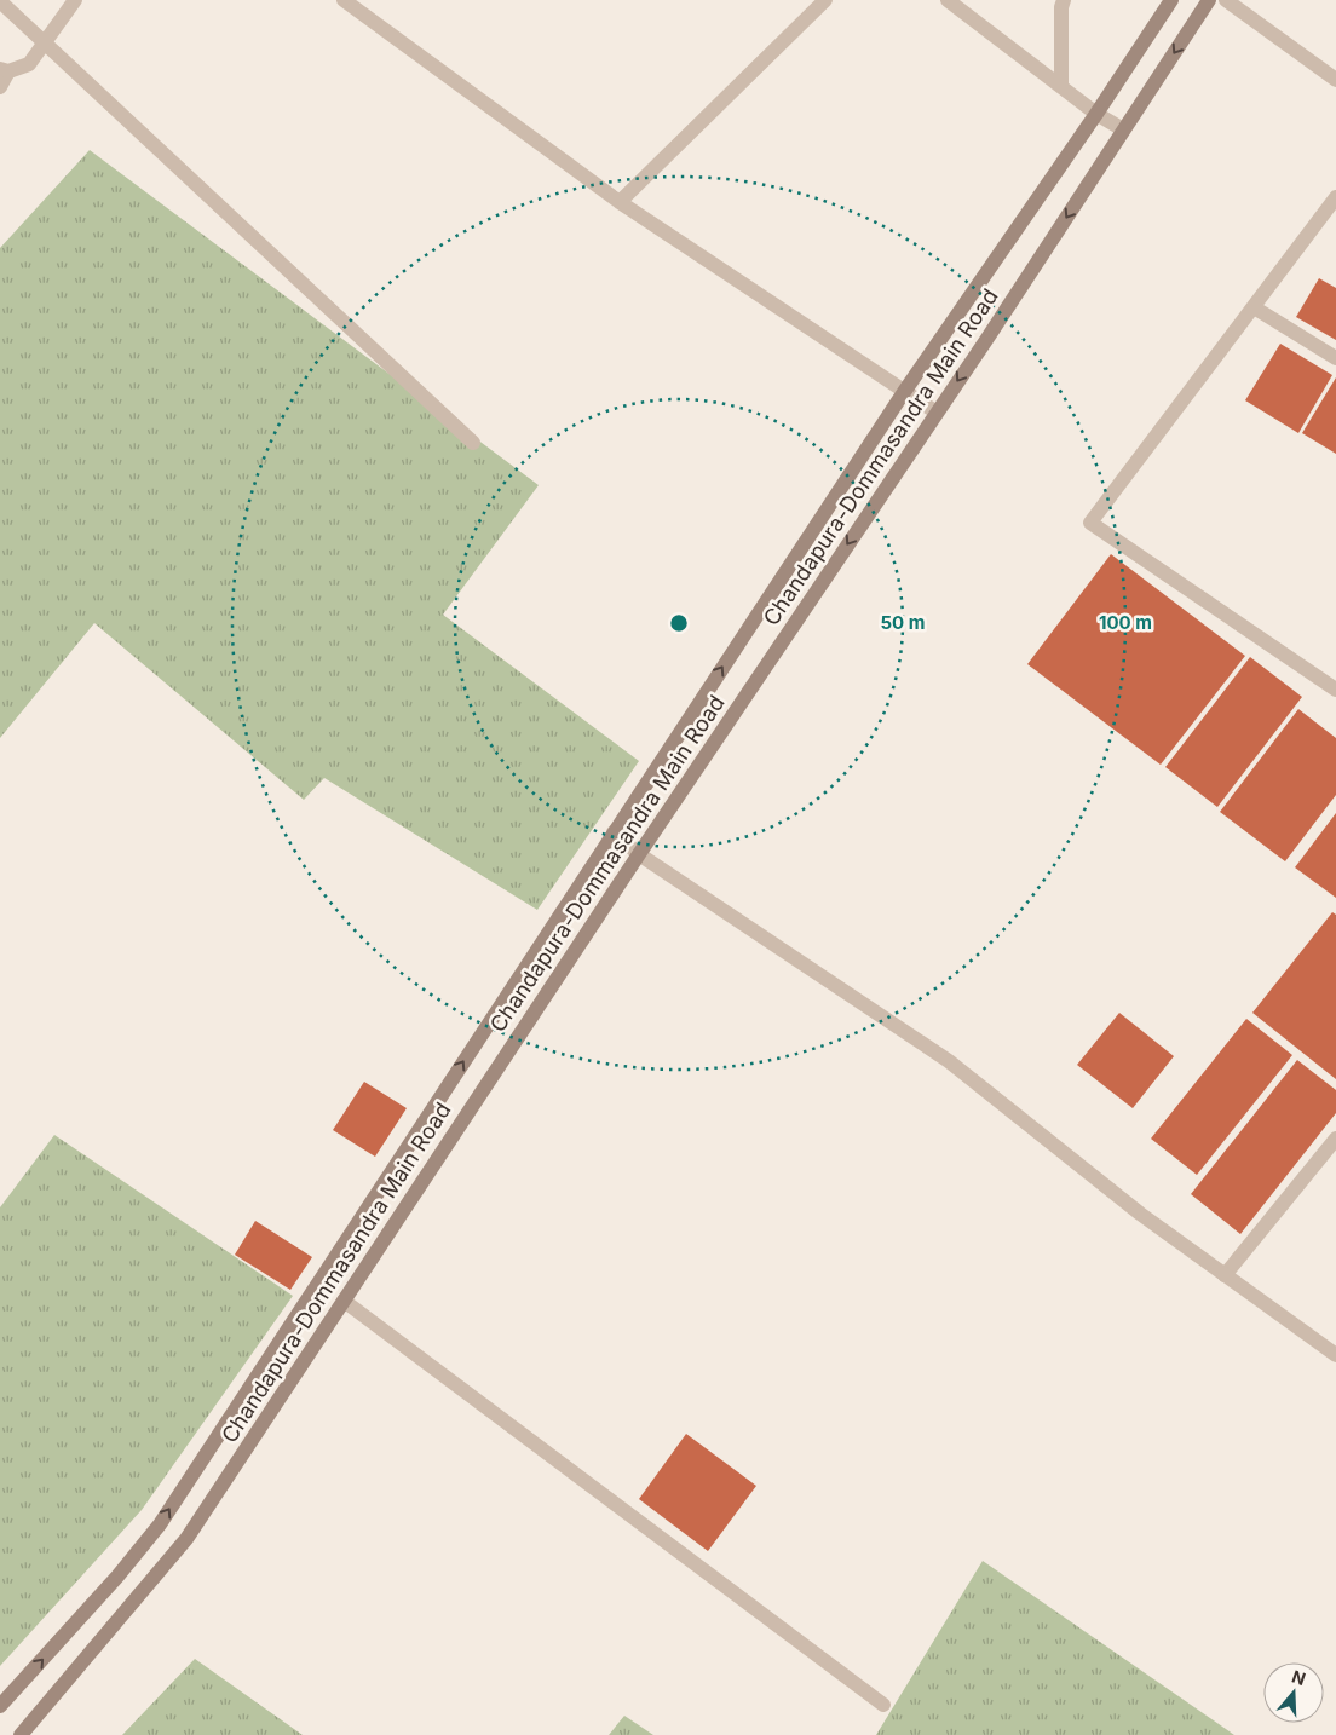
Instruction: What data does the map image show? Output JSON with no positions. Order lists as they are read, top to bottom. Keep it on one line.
{"streets":{"main road":["Chandapura-Dommasandra Main Road"]},"north":"top","rings":["50 m","100 m"]}
